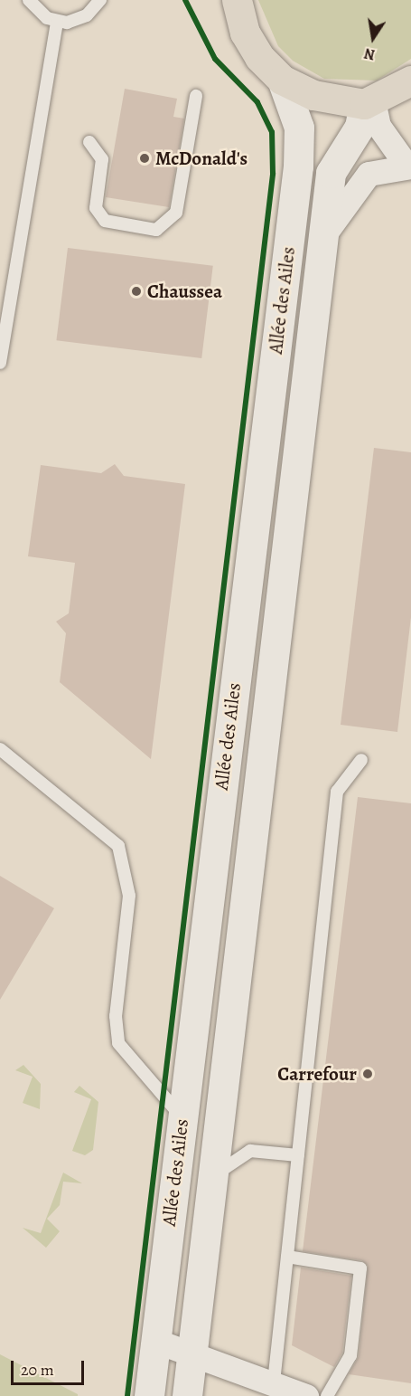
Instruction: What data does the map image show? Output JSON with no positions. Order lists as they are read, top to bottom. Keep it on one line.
{"streets":{"main road":["Allée des Ailes"]},"places":["McDonald's","Chaussea","Carrefour"],"scale_bar":"20 m","north":"bottom"}
